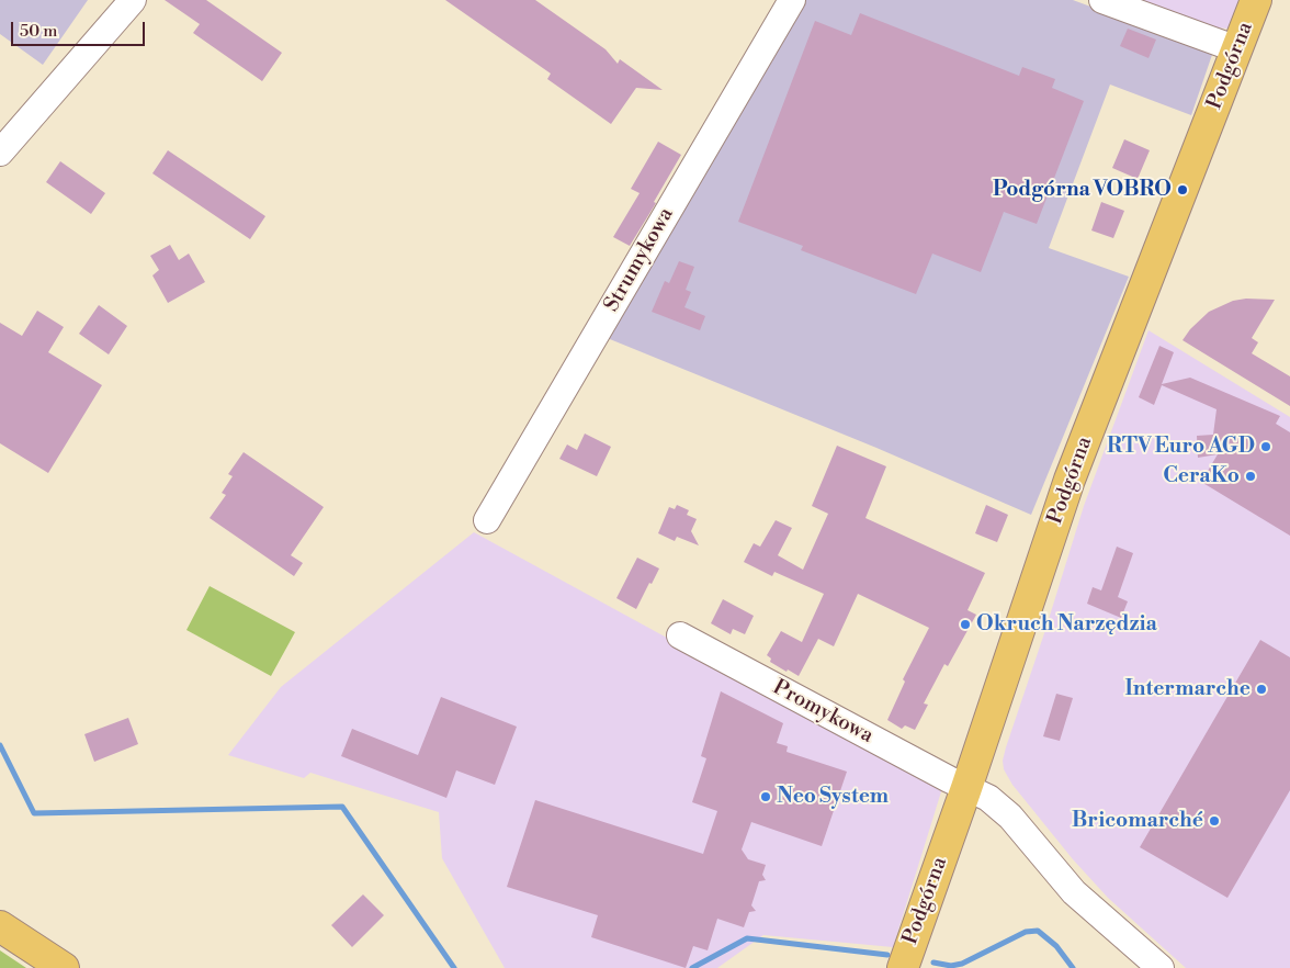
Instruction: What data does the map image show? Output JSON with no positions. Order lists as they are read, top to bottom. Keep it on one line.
{"streets":{"main road":["Podgórna"],"street":["Strumykowa","Promykowa"]},"crossings":[["Podgórna","Promykowa"]],"places":["Podgórna VOBRO","RTV Euro AGD","CeraKo","Okruch Narzędzia","Intermarche","Neo System","Bricomarché"],"scale_bar":"50 m"}
